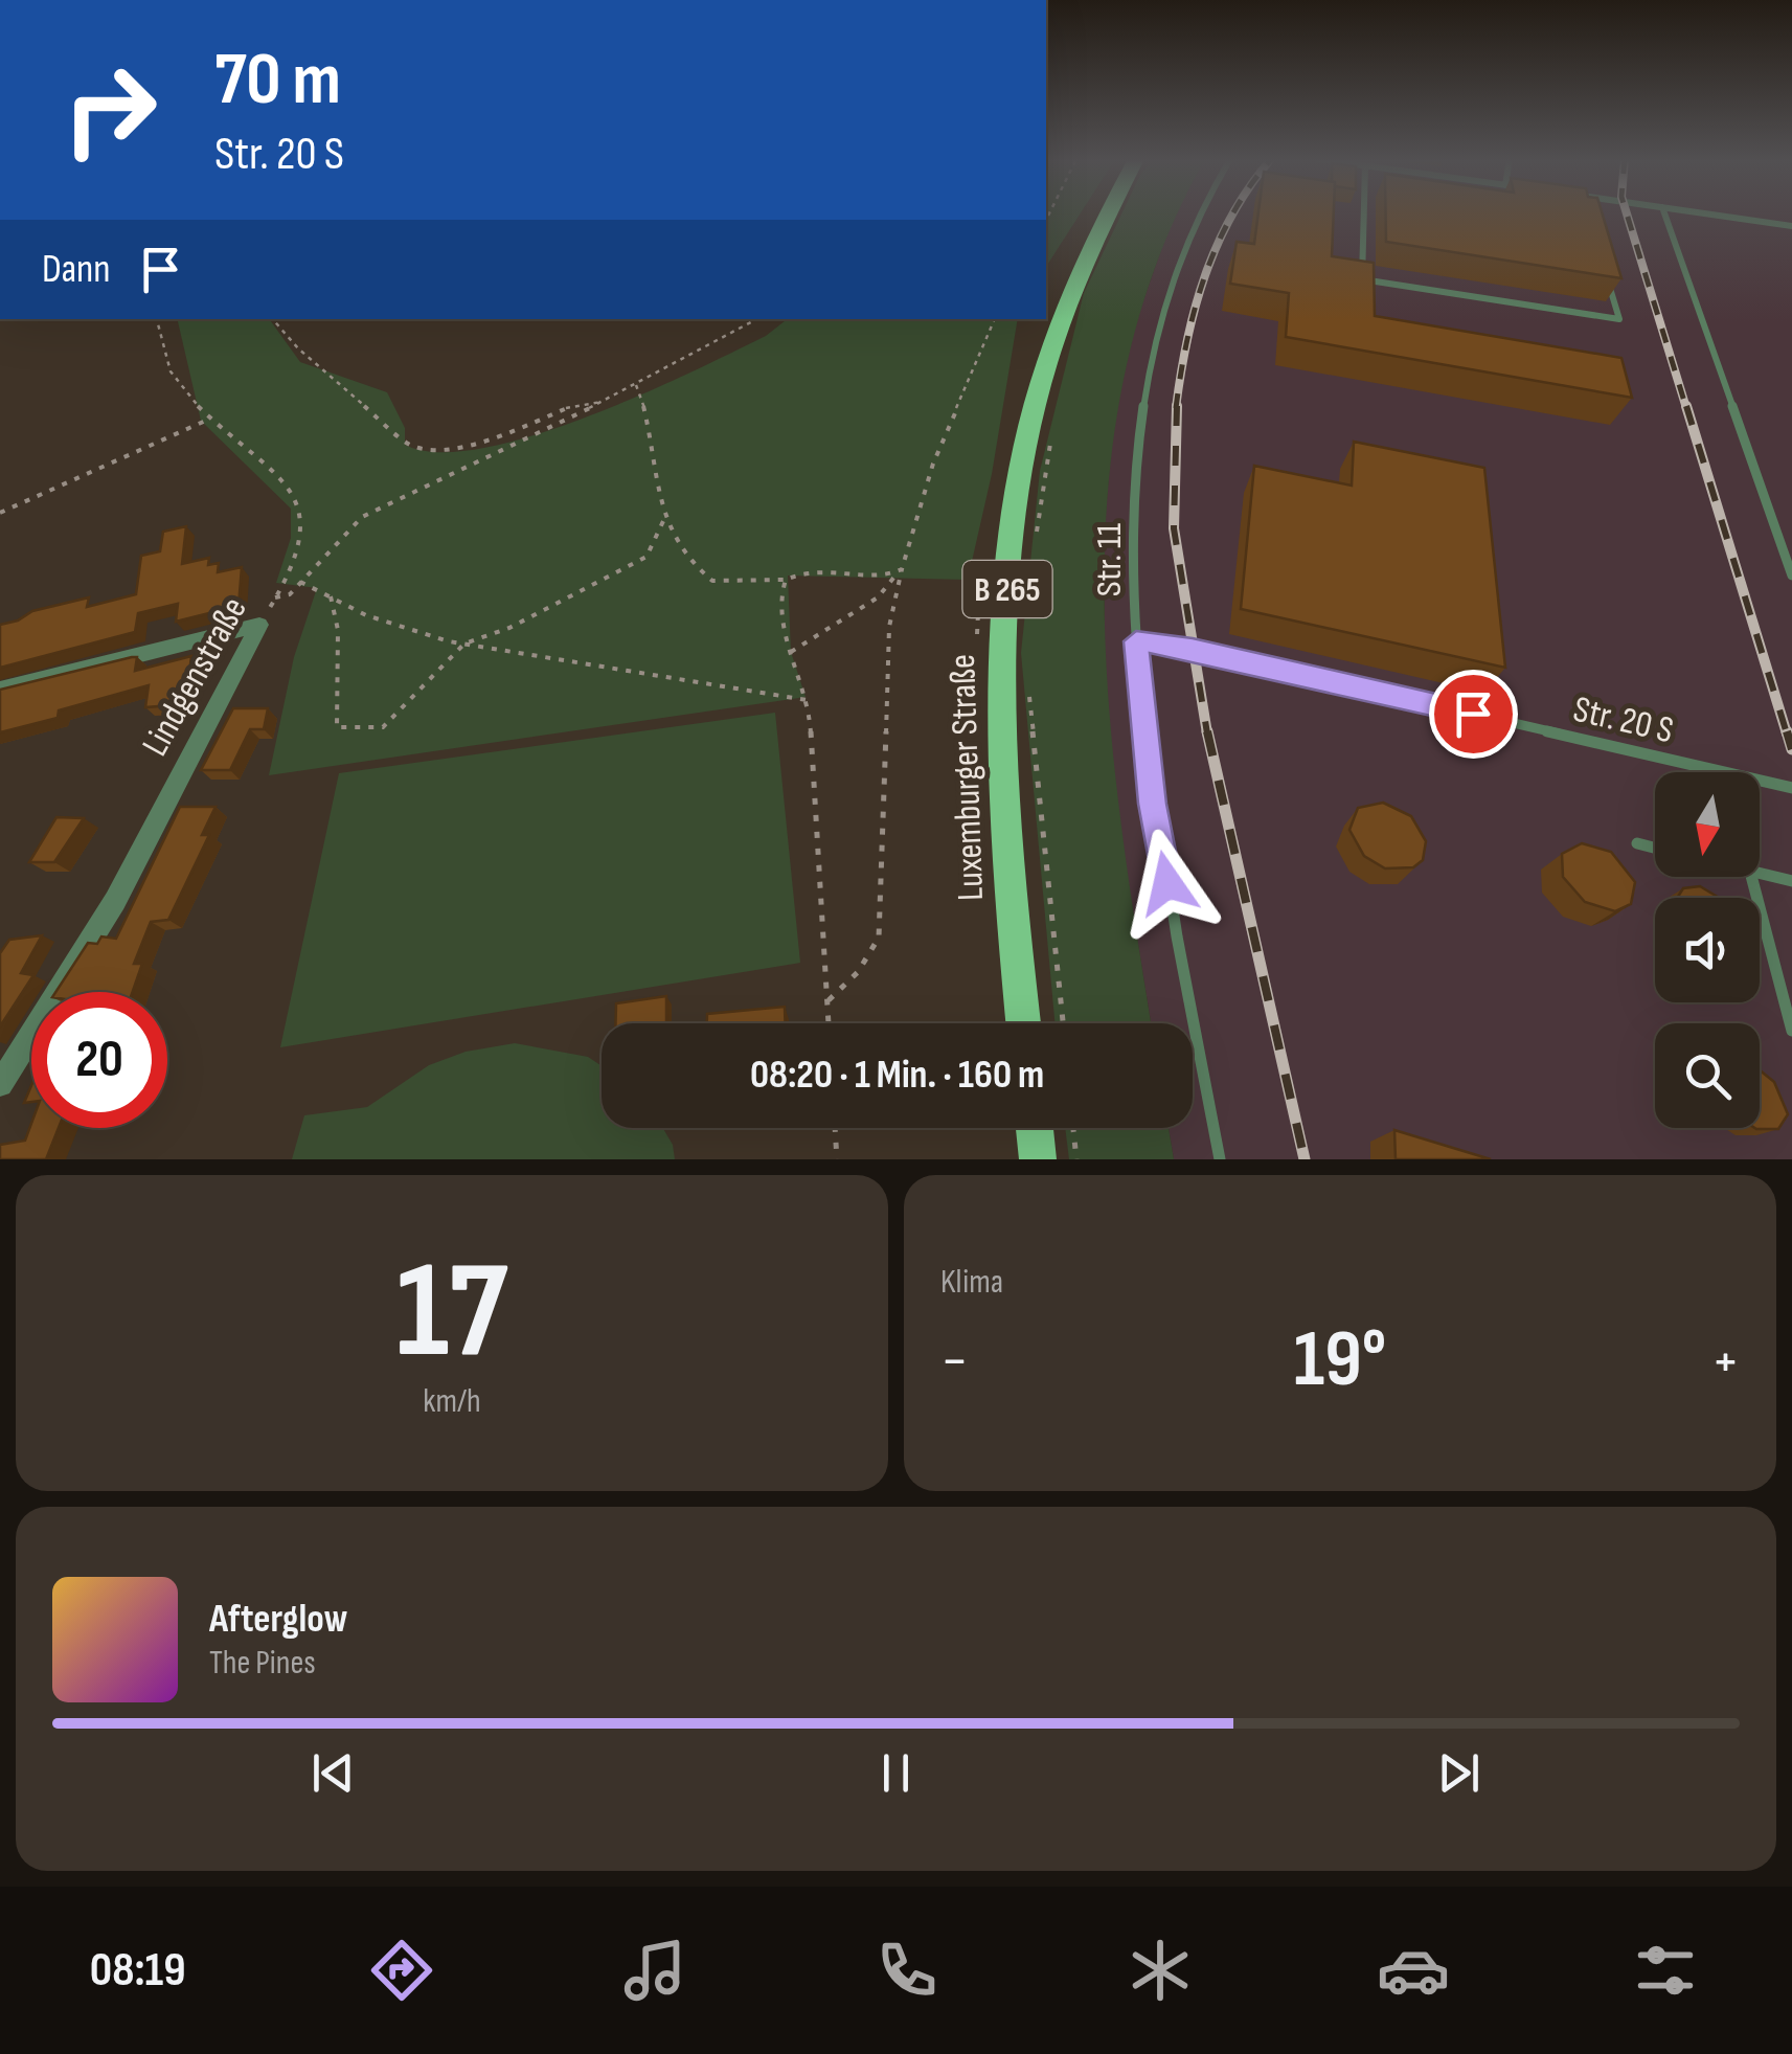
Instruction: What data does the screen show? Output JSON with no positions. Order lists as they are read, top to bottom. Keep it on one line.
{"streets":{"main road":["B 265","Luxemburger Straße"],"street":["Lindgenstraße"],"lane":["Str. 11","Str. 20 S"]},"crossings":[["Str. 11","Str. 20 S"]],"north":"bottom","page":{"turn":["70 m","Str. 20 S"],"then":"Dann","limit":"20","trip":"08:20 · 1 Min. · 160 m","tile":[["17","km/h"],"Klima"],"heat":["−","19°","+"],"song":["Afterglow","The Pines"],"tabs":"08:19"}}
